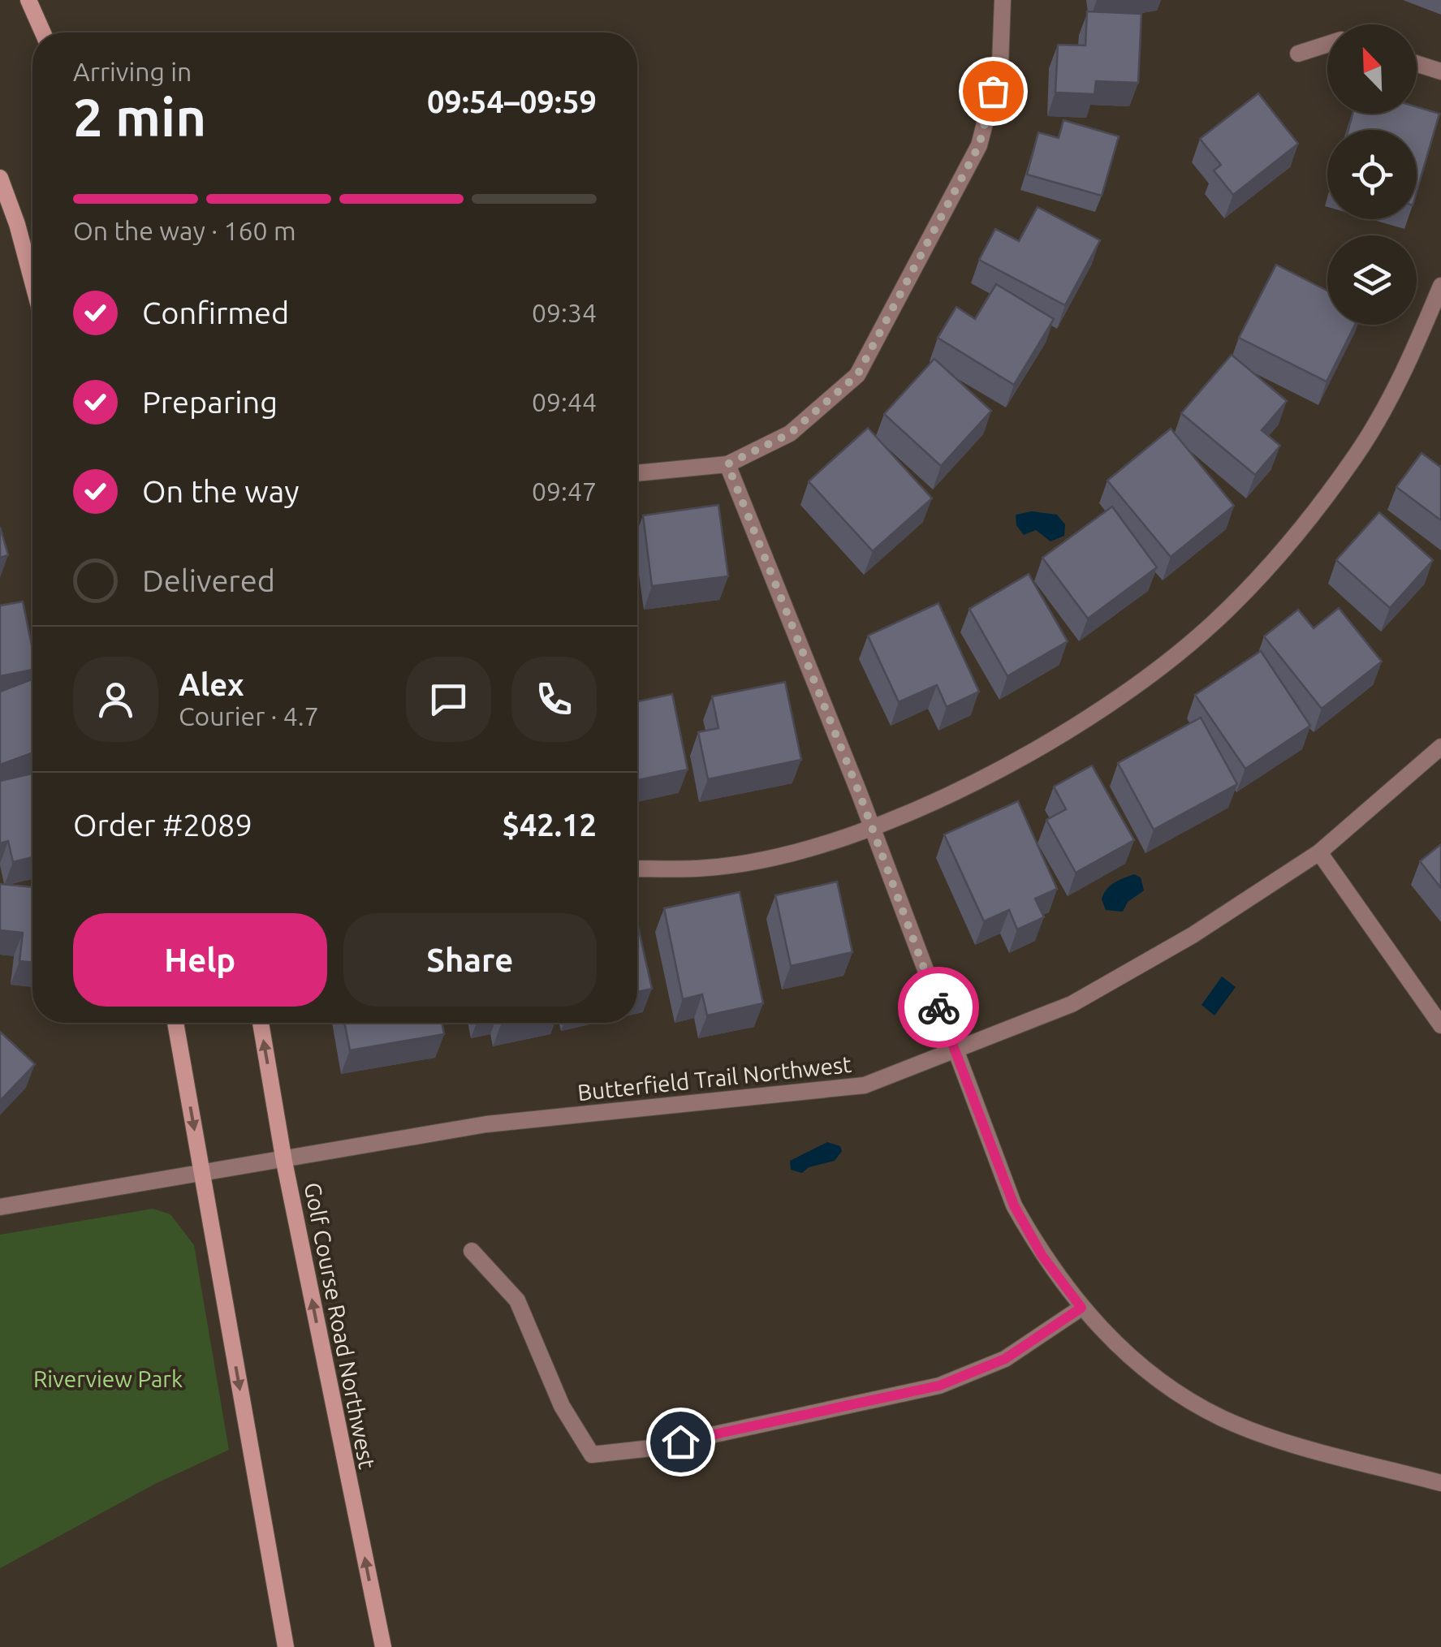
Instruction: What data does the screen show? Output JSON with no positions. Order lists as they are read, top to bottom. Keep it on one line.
{"streets":{"main road":["Golf Course Road Northwest"],"street":["Butterfield Trail Northwest"]},"crossings":[["Butterfield Trail Northwest","Golf Course Road Northwest"]],"parks":["Riverview Park"],"north":"top left","page":{"heading":["2 min","Arriving in","09:54–09:59"],"panel":["Alex","Courier · 4.7","Order #2089","$42.12"],"bar":"On the way · 160 m","list":[["Confirmed","09:34"],["Preparing","09:44"],["On the way","09:47"],"Delivered"],"buttons":["Help","Share"]}}
